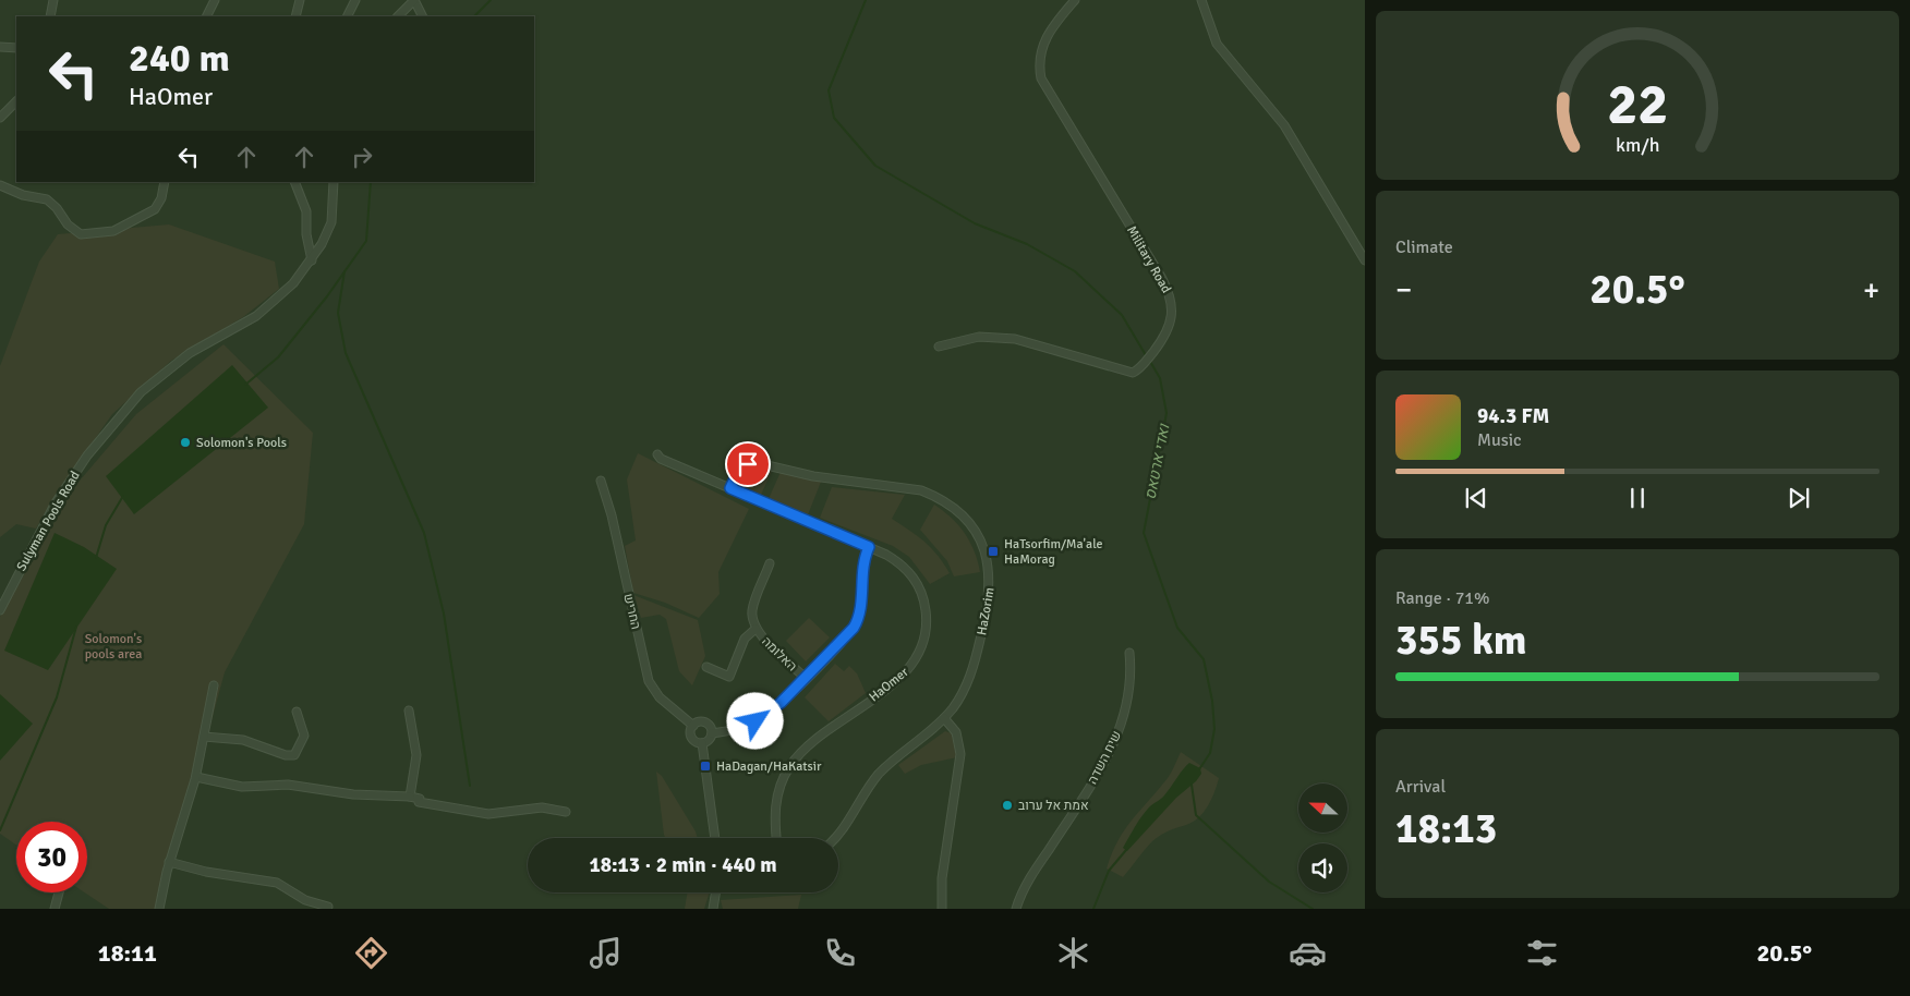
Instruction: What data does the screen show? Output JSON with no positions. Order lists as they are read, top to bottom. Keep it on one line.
{"streets":{"street":["Military Road","Sulyman Pools Road","החריש","HaZorim","האלומה","HaOmer","שיח השדה"]},"crossings":[["HaZorim","HaOmer"]],"water":["ואדי ארטאס"],"parks":["Solomon's pools area"],"places":{"other":["Solomon's Pools","אמת אל ערוב"],"transit":["HaTsorfim/Ma'ale HaMorag","HaDagan/HaKatsir"]},"north":"left","page":{"turn":["240 m","HaOmer"],"tile":["Climate",["Range · 71%","355 km"],["Arrival","18:13"]],"heat":["−","20.5°","+"],"song":["94.3 FM","Music"],"limit":"30","trip":"18:13 · 2 min · 440 m","tabs":["18:11","20.5°"],"gauge":["22","km/h"]}}
